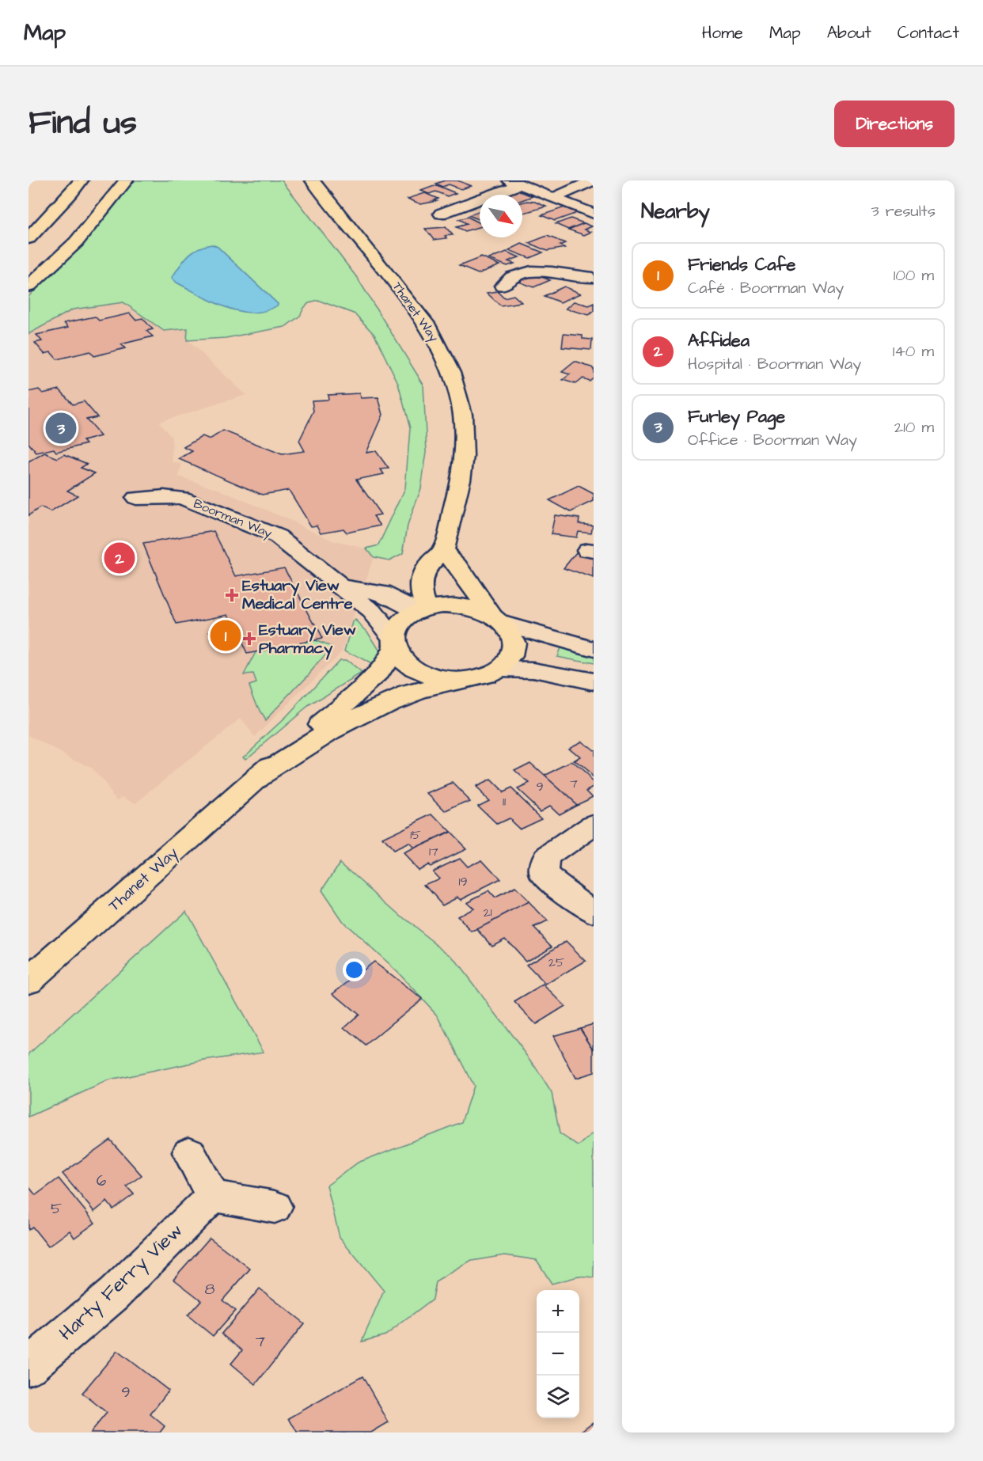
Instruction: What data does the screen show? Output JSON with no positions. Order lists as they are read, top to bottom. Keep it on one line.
{"streets":{"main road":["Thanet Way"],"street":["Boorman Way","Harty Ferry View"]},"crossings":[["Thanet Way","Boorman Way"]],"places":{"health":["Estuary View Medical Centre","Estuary View Pharmacy"]},"house_numbers":["7","9","11","15","17","19","21","25","6","5","8","7","9"],"north":"bottom right","page":{"header":"Map","nav":["Home","Map","About","Contact"],"title":"Find us","buttons":"Directions","heading":["Nearby","3 results"],"list":[{"mark":"1","name":"Friends Cafe","note":"Café · Boorman Way","value":"100 m"},{"mark":"2","name":"Affidea","note":"Hospital · Boorman Way","value":"140 m"},{"mark":"3","name":"Furley Page","note":"Office · Boorman Way","value":"210 m"}],"pins":["3","2","1"],"map_buttons":["+","−"]}}
